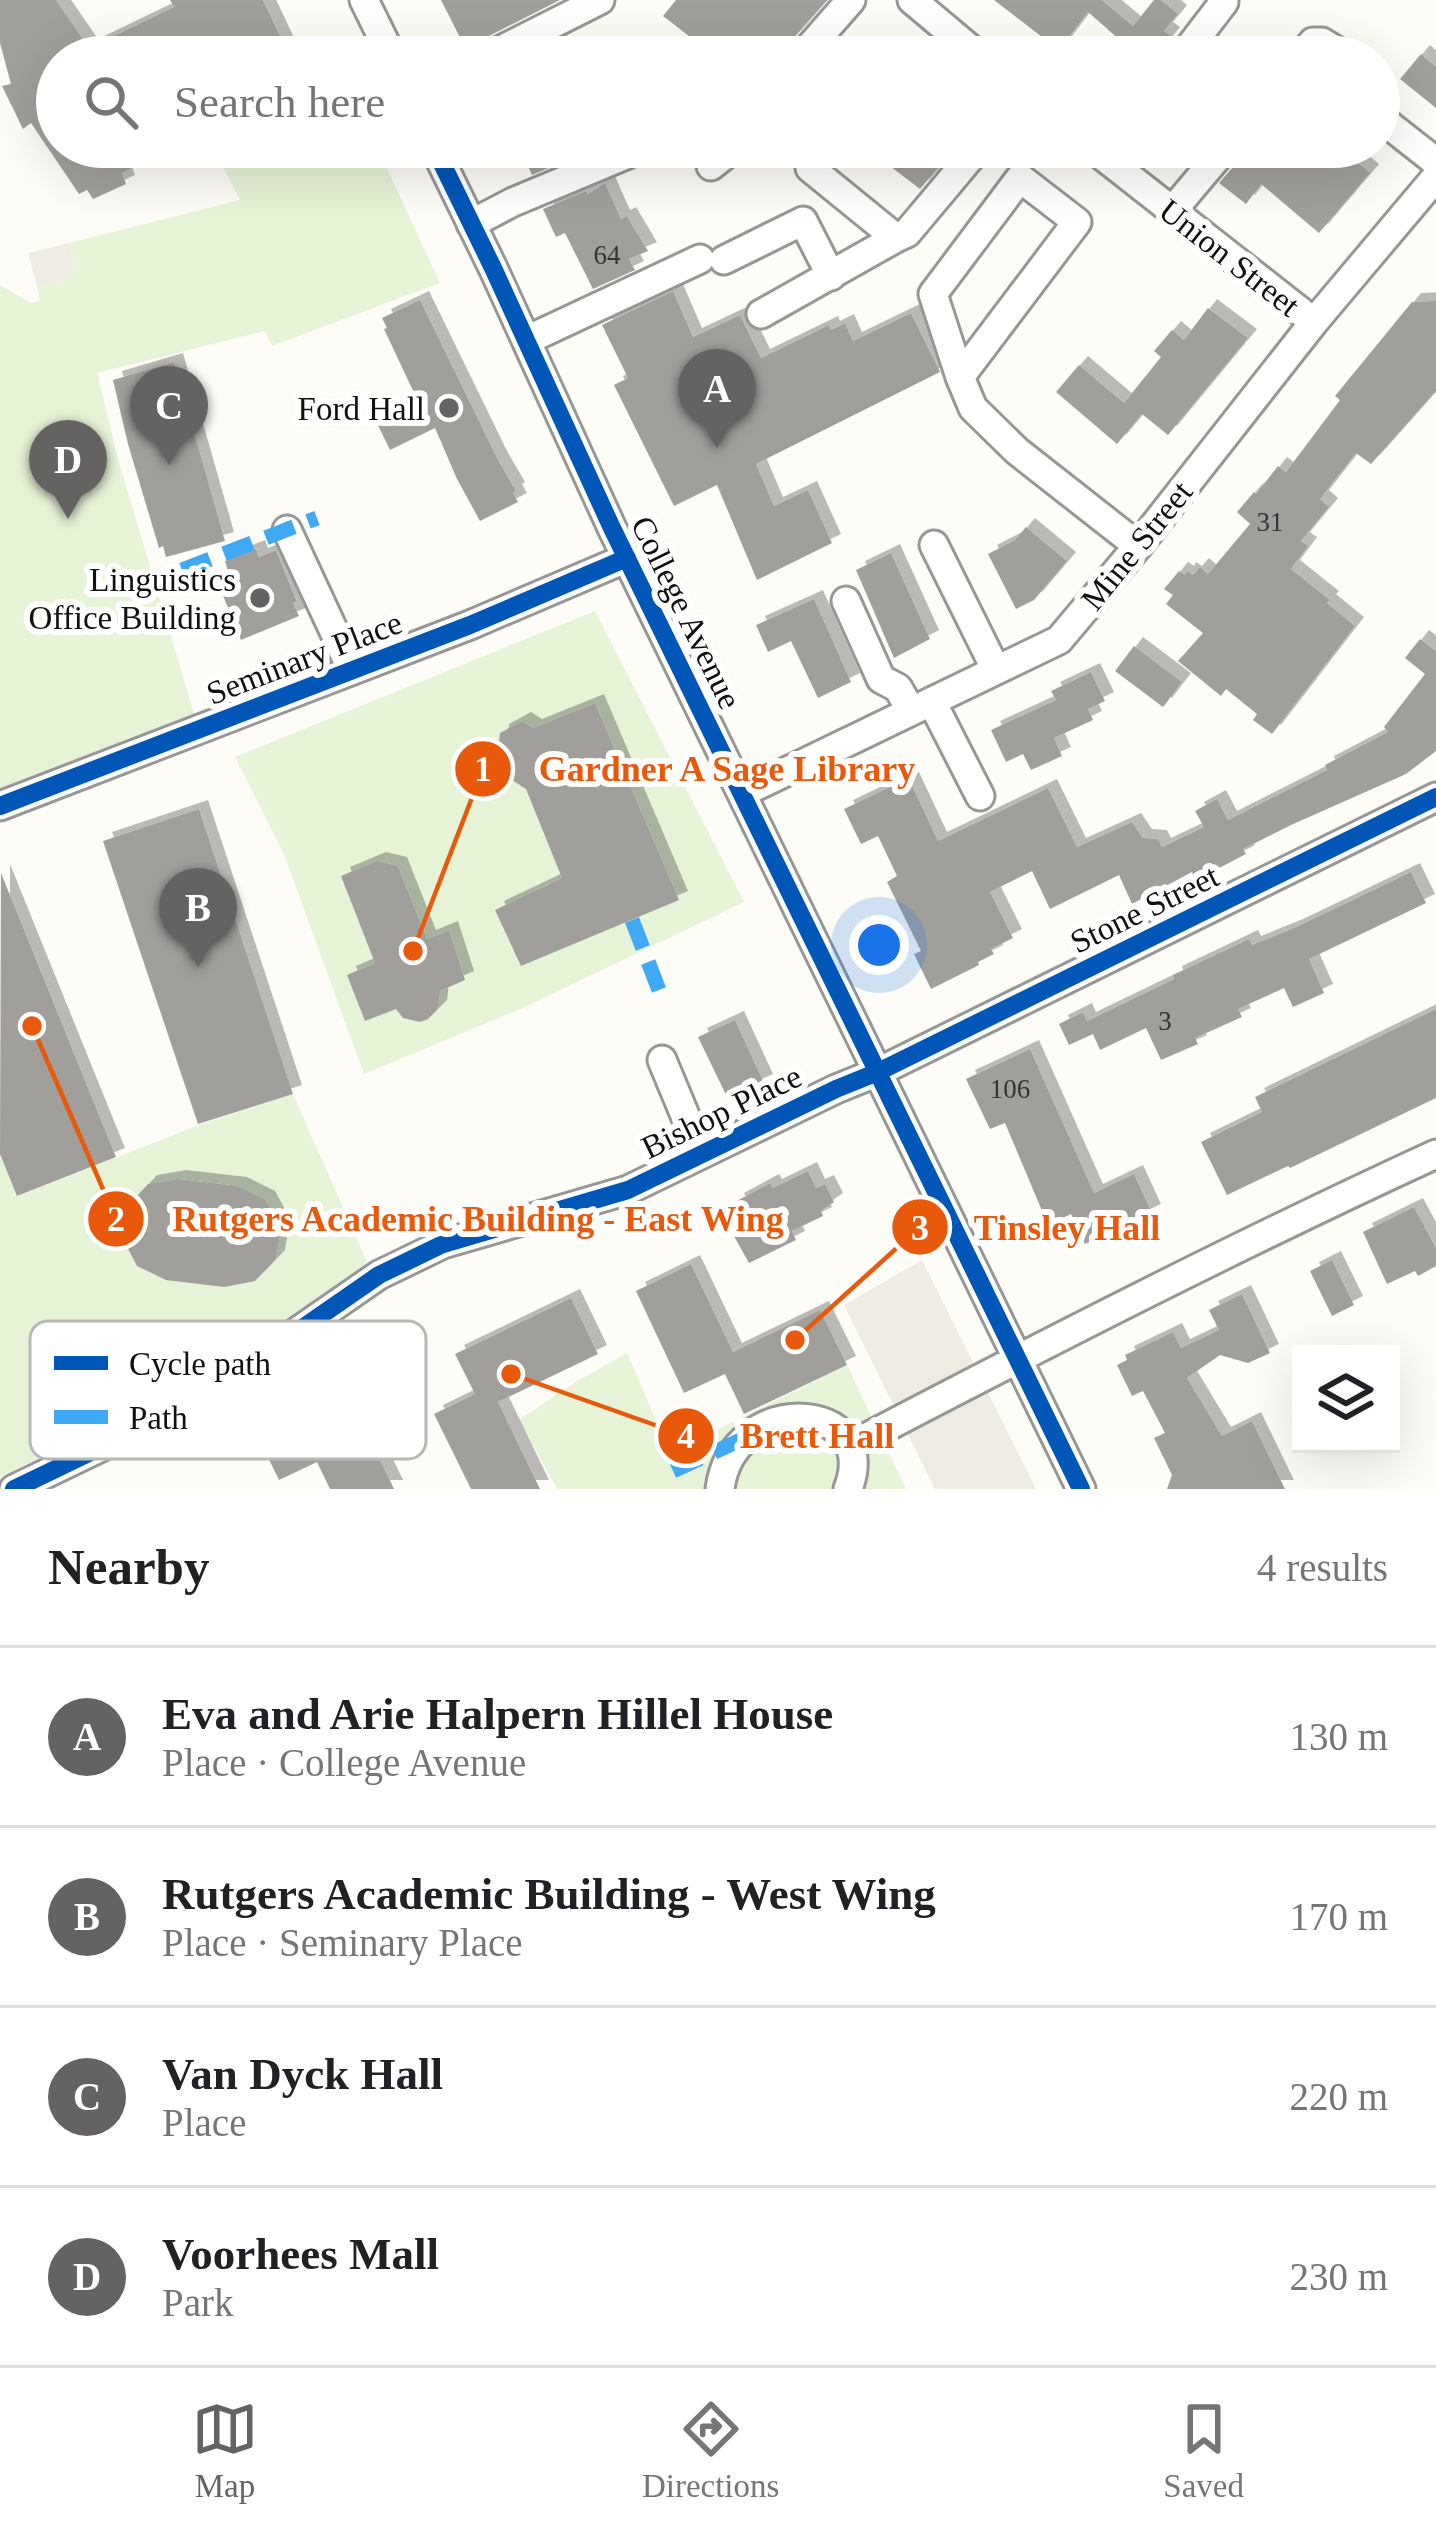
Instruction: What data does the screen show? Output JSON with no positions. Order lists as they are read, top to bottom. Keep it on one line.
{"streets":{"street":["Union Street","Mine Street","College Avenue","Seminary Place","Stone Street","Bishop Place"]},"crossings":[["Union Street","Mine Street"],["Mine Street","College Avenue"],["College Avenue","Seminary Place"],["College Avenue","Stone Street"],["College Avenue","Bishop Place"],["Stone Street","Bishop Place"]],"places":["Ford Hall","Linguistics Office Building","Gardner A Sage Library","Rutgers Academic Building - East Wing","Tinsley Hall","Brett Hall"],"house_numbers":["64","31","3","106"],"legend":["Cycle path","Path"],"page":{"search":"Search here","pins":["A","C","D","B"],"heading":["Nearby","4 results"],"list":[{"mark":"A","name":"Eva and Arie Halpern Hillel House","note":"Place · College Avenue","value":"130 m"},{"mark":"B","name":"Rutgers Academic Building - West Wing","note":"Place · Seminary Place","value":"170 m"},{"mark":"C","name":"Van Dyck Hall","note":"Place","value":"220 m"},{"mark":"D","name":"Voorhees Mall","note":"Park","value":"230 m"}],"nav":["Map","Directions","Saved"]}}
